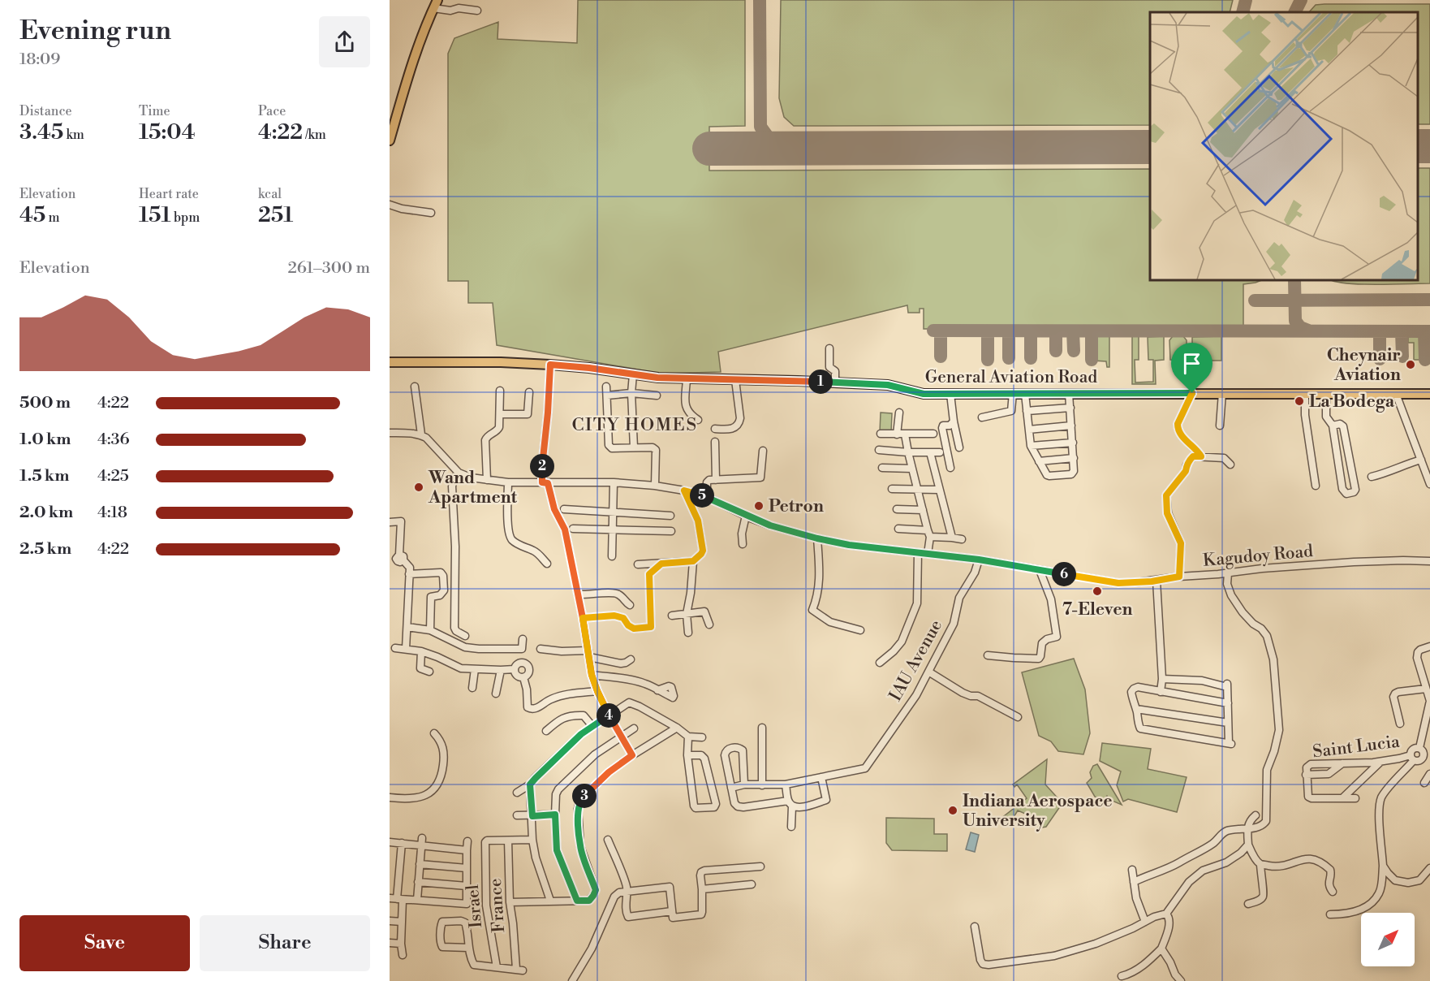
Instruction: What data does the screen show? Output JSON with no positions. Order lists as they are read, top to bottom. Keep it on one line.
{"streets":{"main road":["General Aviation Road"],"street":["Kagudoy Road","IAU Avenue","Saint Lucia","France","Israel"]},"crossings":[["Kagudoy Road","IAU Avenue"],["France","Israel"]],"districts":["CITY HOMES"],"places":["Cheynair Aviation","La Bodega","Wand Apartment","Petron","7-Eleven","Indiana Aerospace University"],"north":"top right","page":{"heading":["Evening run","18:09"],"stats":[["Distance","3.45 km"],["Time","15:04"],["Pace","4:22 /km"],["Elevation","45 m"],["Heart rate","151 bpm"],["kcal","251"]],"chart":["Elevation","261–300 m"],"pins":["1","2","5","6","4","3"],"list":[{"name":"500 m","note":"4:22"},{"name":"1.0 km","note":"4:36"},{"name":"1.5 km","note":"4:25"},{"name":"2.0 km","note":"4:18"},{"name":"2.5 km","note":"4:22"}],"buttons":["Save","Share"]}}
